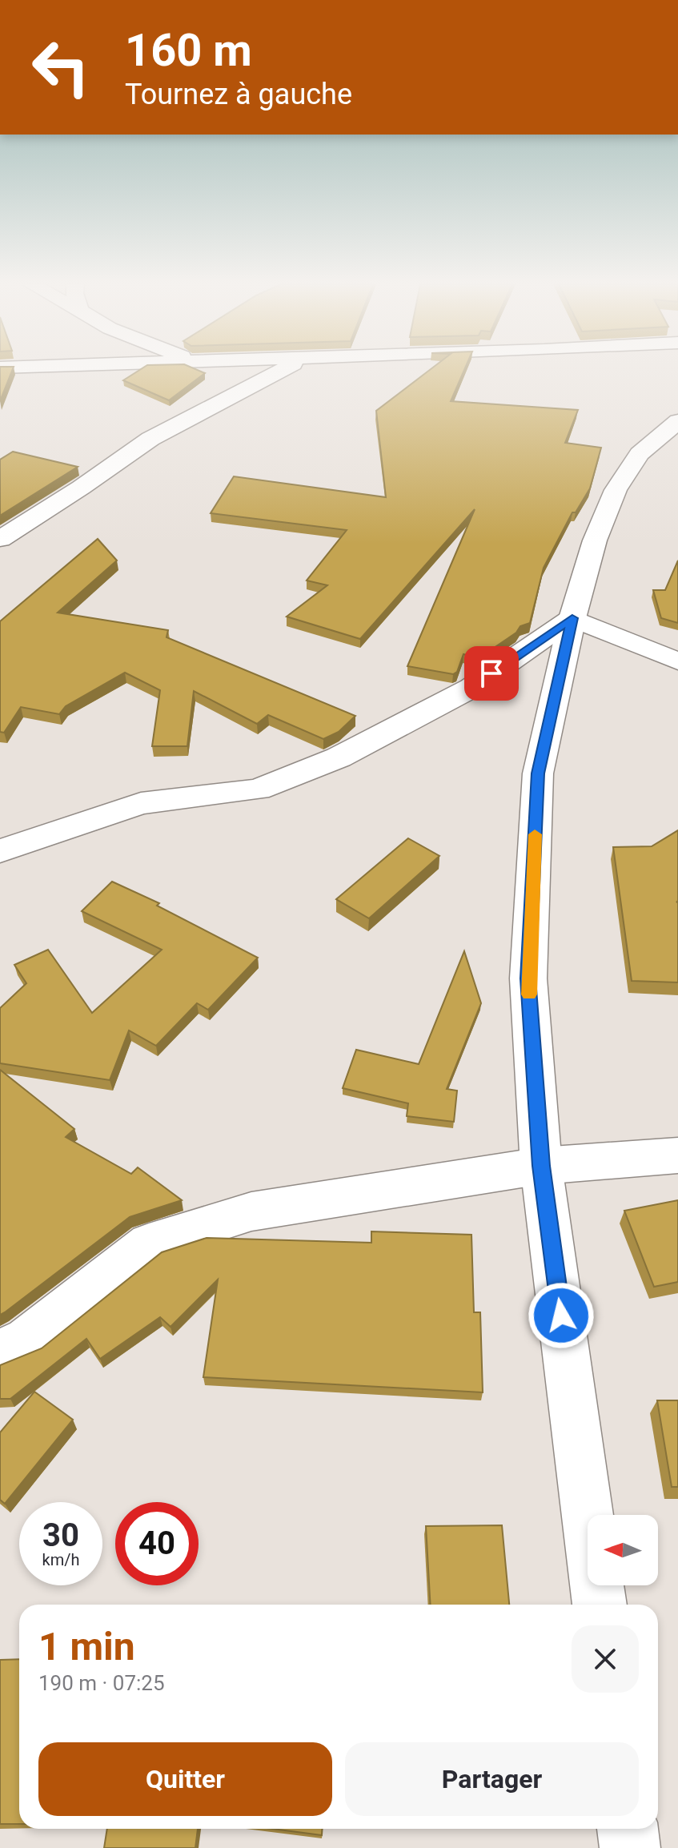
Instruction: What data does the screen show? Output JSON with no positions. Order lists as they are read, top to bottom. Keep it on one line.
{"north":"left","page":{"turn":["160 m","Tournez à gauche"],"speed":"30 km/h","limit":"40","heading":["1 min","190 m · 07:25"],"buttons":["Quitter","Partager"]}}
